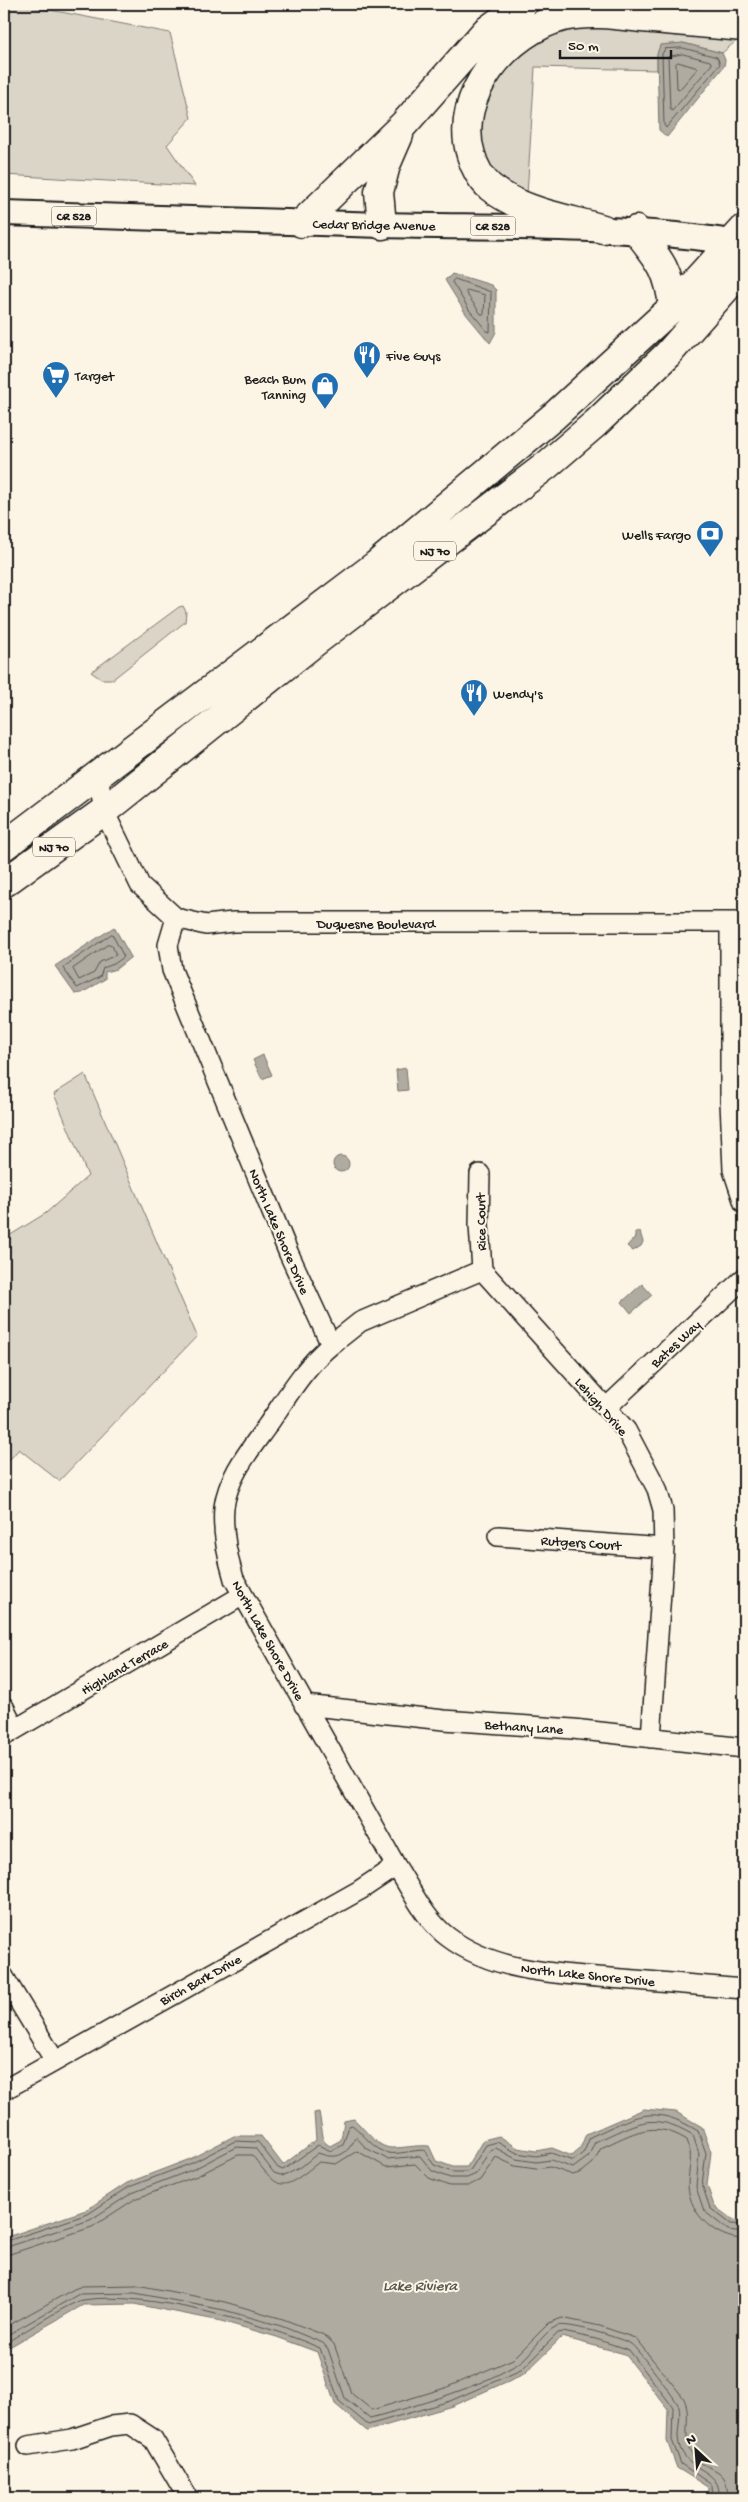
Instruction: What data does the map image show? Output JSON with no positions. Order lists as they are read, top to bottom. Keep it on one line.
{"streets":{"highway":["NJ 70"],"main road":["CR 528","Cedar Bridge Avenue"],"street":["Duquesne Boulevard","Rice Court","North Lake Shore Drive","Bates Way","Lehigh Drive","Rutgers Court","Highland Terrace","Bethany Lane","Birch Bark Drive"]},"crossings":[["Cedar Bridge Avenue","NJ 70"],["NJ 70","Duquesne Boulevard"],["Duquesne Boulevard","North Lake Shore Drive"],["Rice Court","Lehigh Drive"],["North Lake Shore Drive","Highland Terrace"],["North Lake Shore Drive","Bethany Lane"],["North Lake Shore Drive","Birch Bark Drive"],["Bates Way","Lehigh Drive"],["Lehigh Drive","Rutgers Court"],["Lehigh Drive","Bethany Lane"]],"water":["Lake Riviera"],"places":{"restaurant":["Five Guys","Wendy's"],"supermarket":["Target"],"shop":["Beach Bum Tanning"],"bank":["Wells Fargo"]},"scale_bar":"50 m","north":"top left"}
